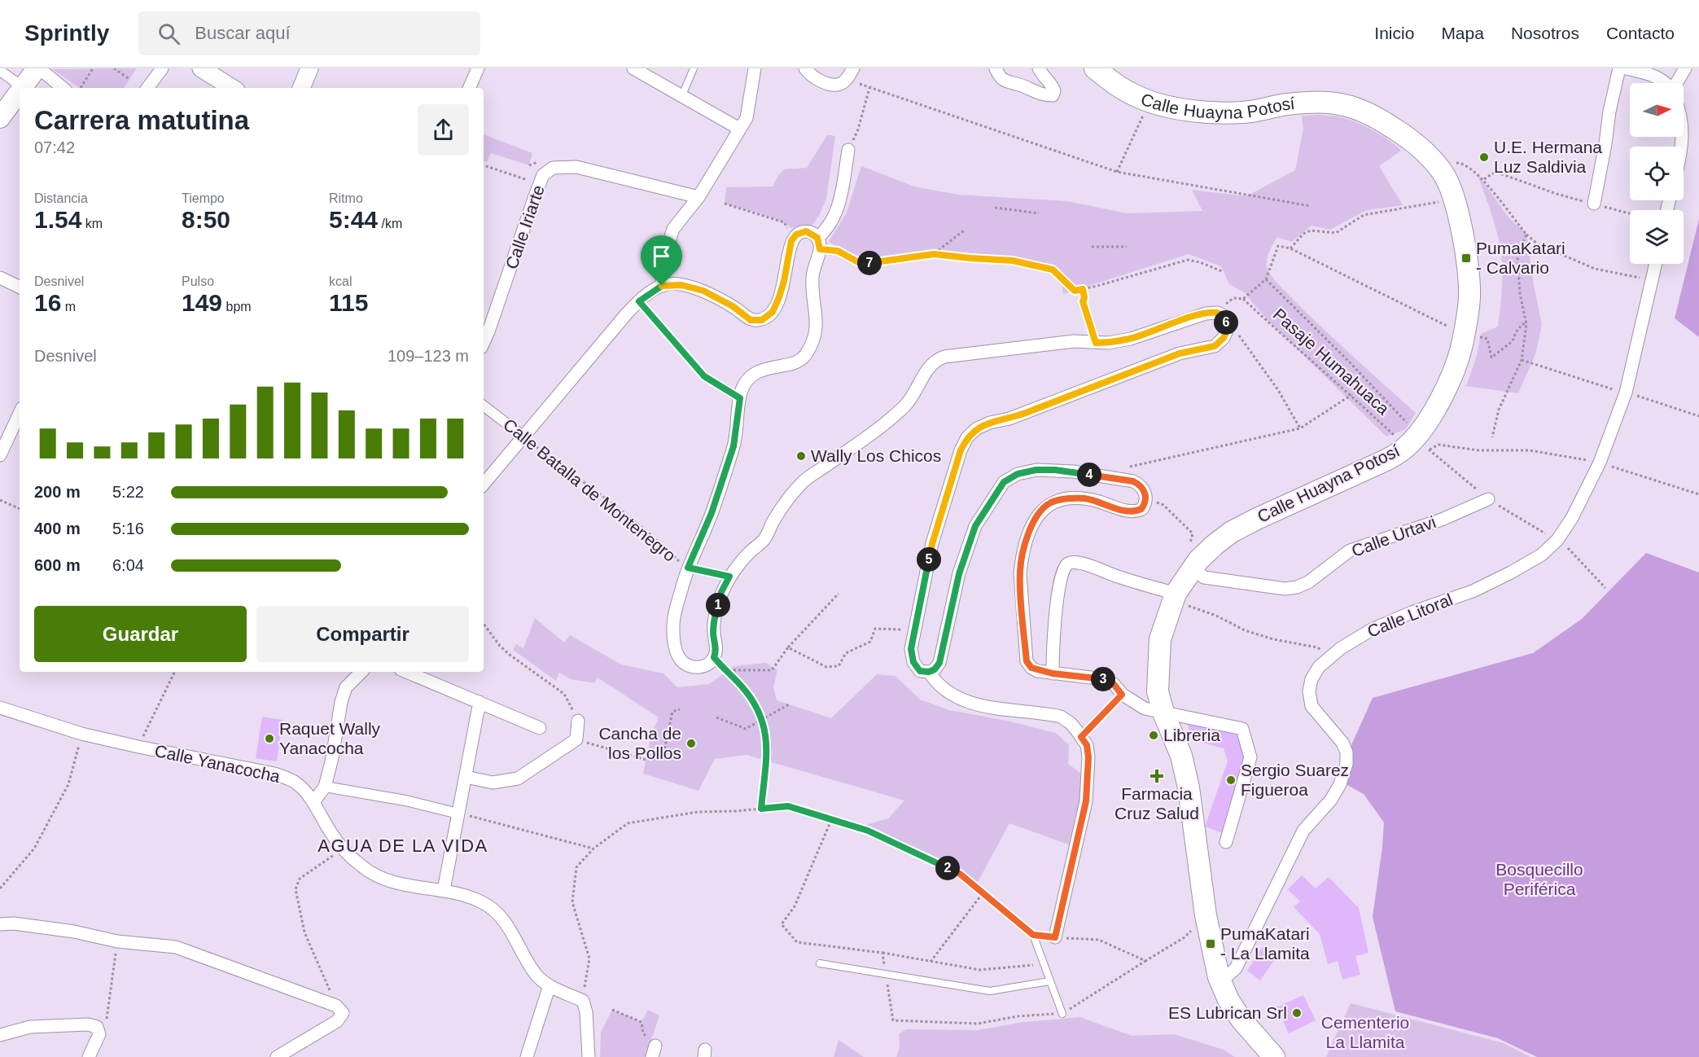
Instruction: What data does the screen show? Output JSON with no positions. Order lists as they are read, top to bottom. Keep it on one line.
{"streets":{"highway":["Calle Huayna Potosí"],"street":["Calle Iriarte","Calle Batalla de Montenegro","Calle Urtavi","Calle Litoral","Calle Yanacocha"],"path":["Pasaje Humahuaca"]},"crossings":[["Calle Huayna Potosí","Calle Urtavi"],["Calle Huayna Potosí","Calle Litoral"]],"districts":["AGUA DE LA VIDA"],"parks":["Bosquecillo Periférica","Cementerio La Llamita"],"places":{"other":["U.E. Hermana Luz Saldivia","Wally Los Chicos","Libreria","Raquet Wally Yanacocha","Cancha de los Pollos","Sergio Suarez Figueroa","ES Lubrican Srl"],"transit":["PumaKatari - Calvario","PumaKatari - La Llamita"],"health":["Farmacia Cruz Salud"]},"north":"right","page":{"header":"Sprintly","search":"Buscar aquí","nav":["Inicio","Mapa","Nosotros","Contacto"],"heading":["Carrera matutina","07:42"],"stats":[["Distancia","1.54 km"],["Tiempo","8:50"],["Ritmo","5:44 /km"],["Desnivel","16 m"],["Pulso","149 bpm"],["kcal","115"]],"pins":["7","6","4","5","1","3","2"],"chart":["Desnivel","109–123 m"],"list":[{"name":"200 m","note":"5:22"},{"name":"400 m","note":"5:16"},{"name":"600 m","note":"6:04"}],"buttons":["Guardar","Compartir"]}}
